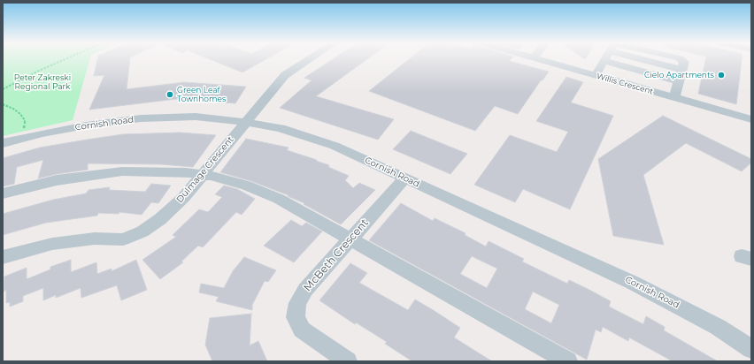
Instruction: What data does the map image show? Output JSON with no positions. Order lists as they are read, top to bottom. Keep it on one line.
{"streets":{"street":["Willis Crescent","Cornish Road","Dulmage Crescent","McBeth Crescent"]},"crossings":[["Cornish Road","Dulmage Crescent"],["Cornish Road","McBeth Crescent"]],"parks":["Peter Zakreski Regional Park"],"places":["Cielo Apartments","Green Leaf Townhomes"]}
